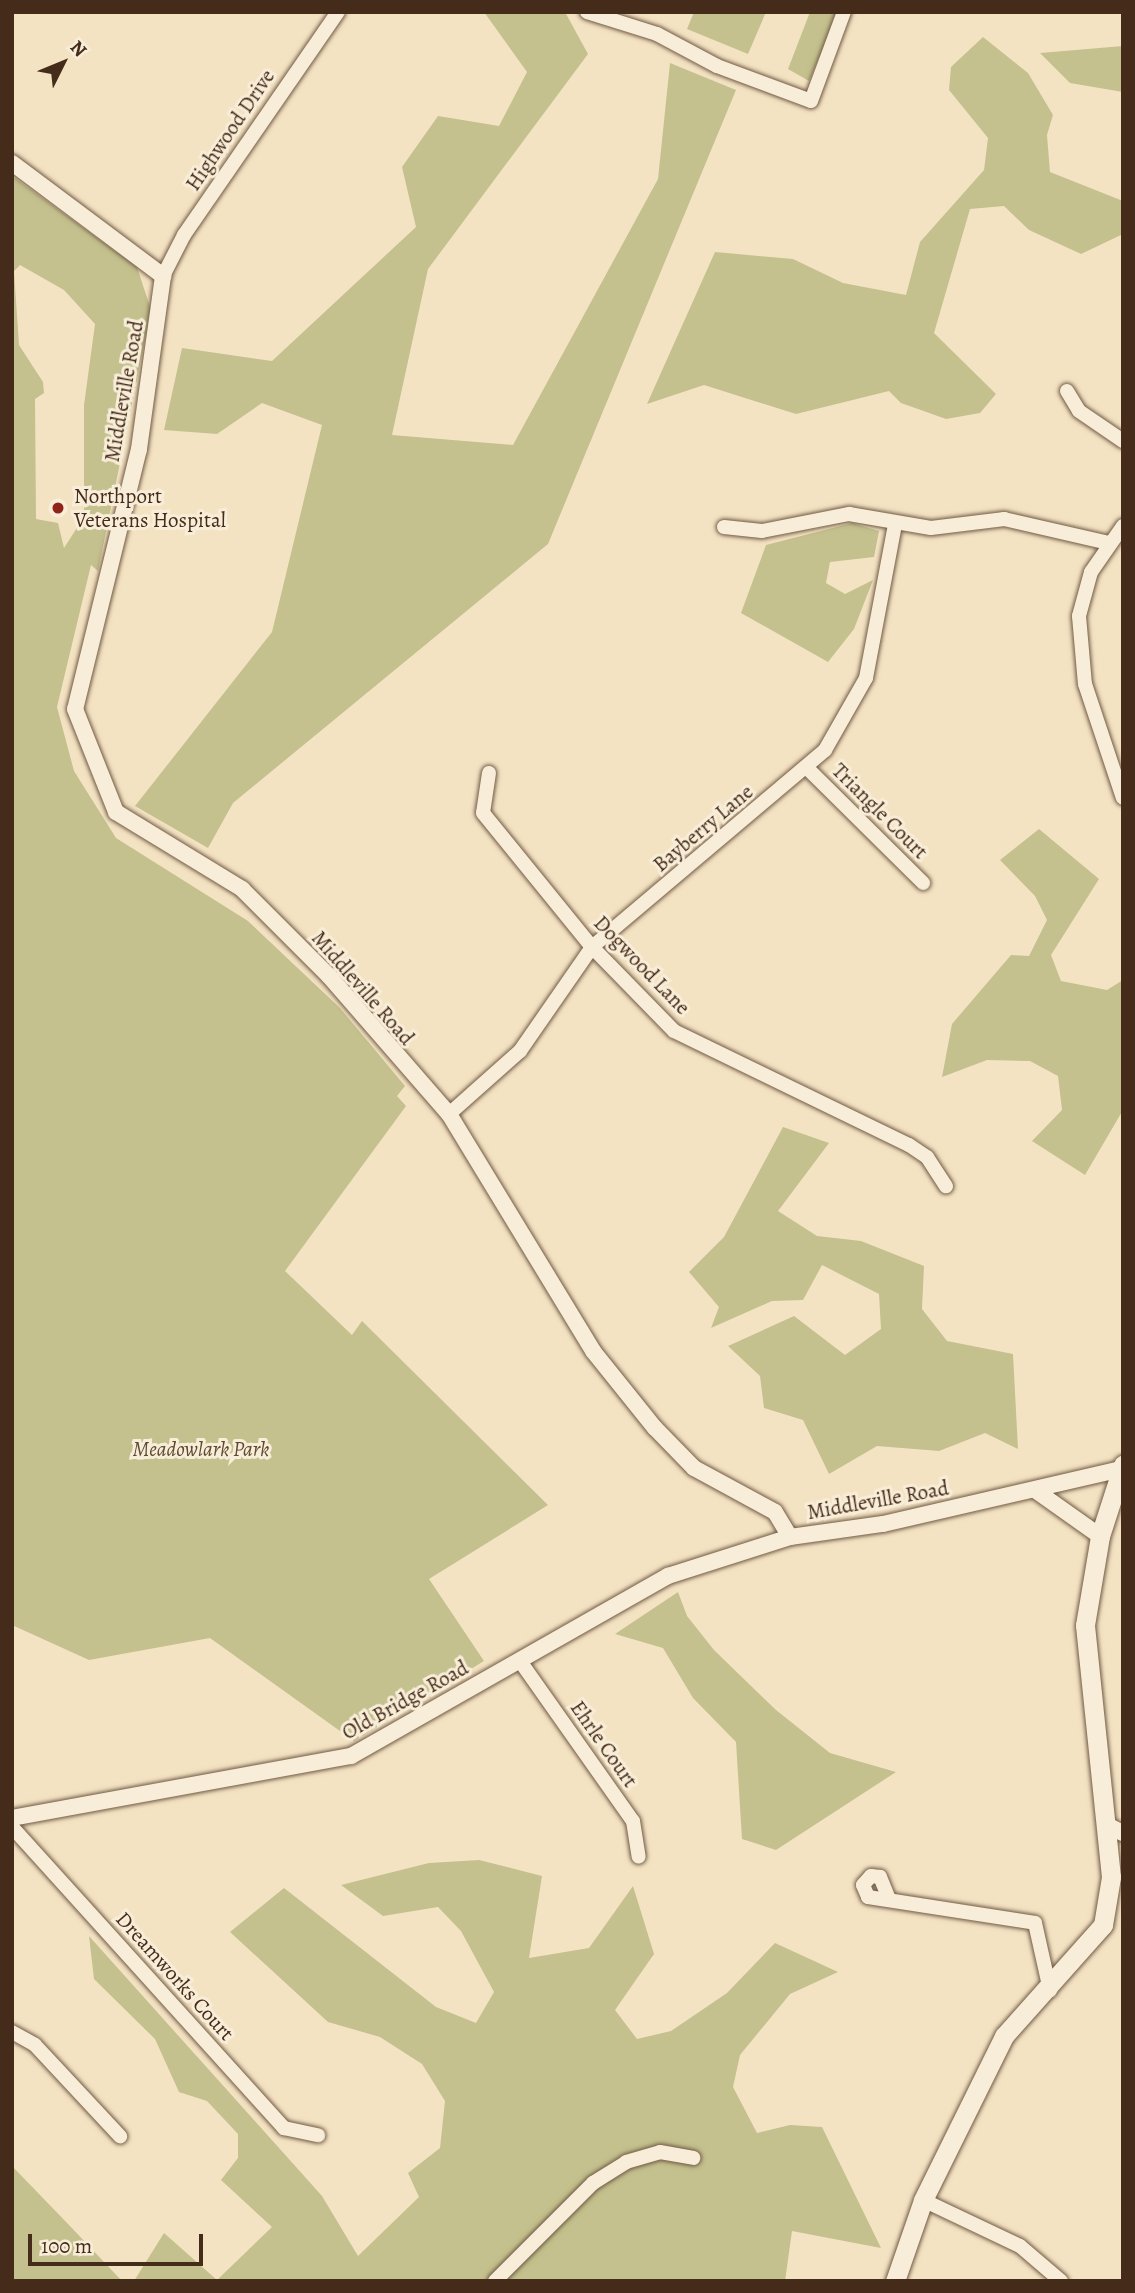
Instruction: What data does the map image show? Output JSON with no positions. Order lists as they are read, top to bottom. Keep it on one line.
{"streets":{"street":["Highwood Drive","Middleville Road","Triangle Court","Bayberry Lane","Dogwood Lane","Old Bridge Road","Ehrle Court","Dreamworks Court"]},"crossings":[["Highwood Drive","Middleville Road"],["Middleville Road","Bayberry Lane"],["Middleville Road","Old Bridge Road"],["Triangle Court","Bayberry Lane"],["Bayberry Lane","Dogwood Lane"],["Old Bridge Road","Ehrle Court"]],"parks":["Meadowlark Park"],"places":["Northport Veterans Hospital"],"scale_bar":"100 m","north":"top right"}
